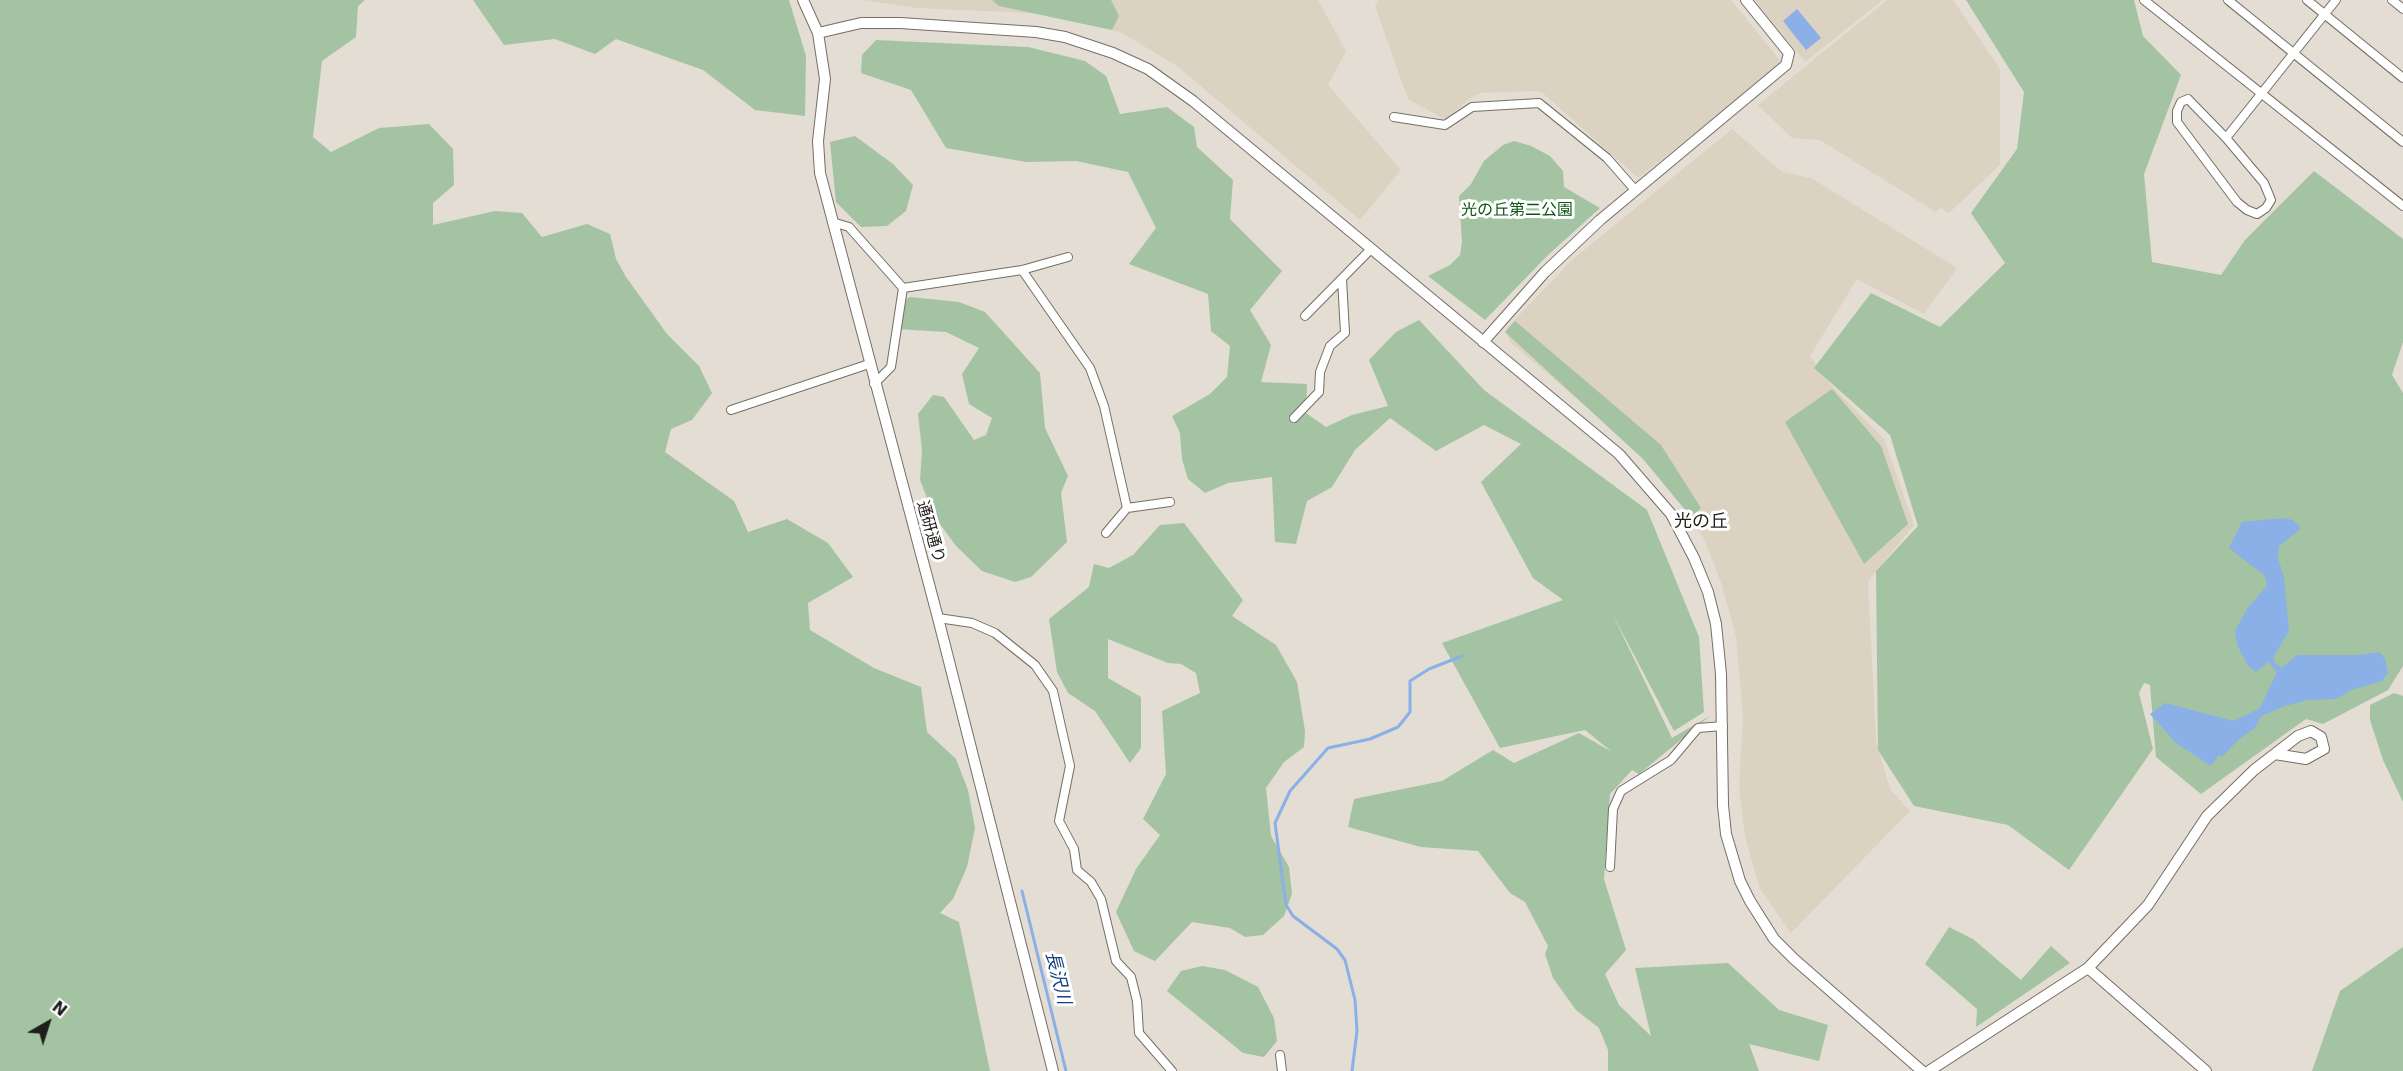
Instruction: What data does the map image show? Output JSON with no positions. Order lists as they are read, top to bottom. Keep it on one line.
{"streets":{"street":["通研通り"]},"districts":["光の丘"],"water":["長沢川"],"parks":["光の丘第二公園"],"north":"top right"}
